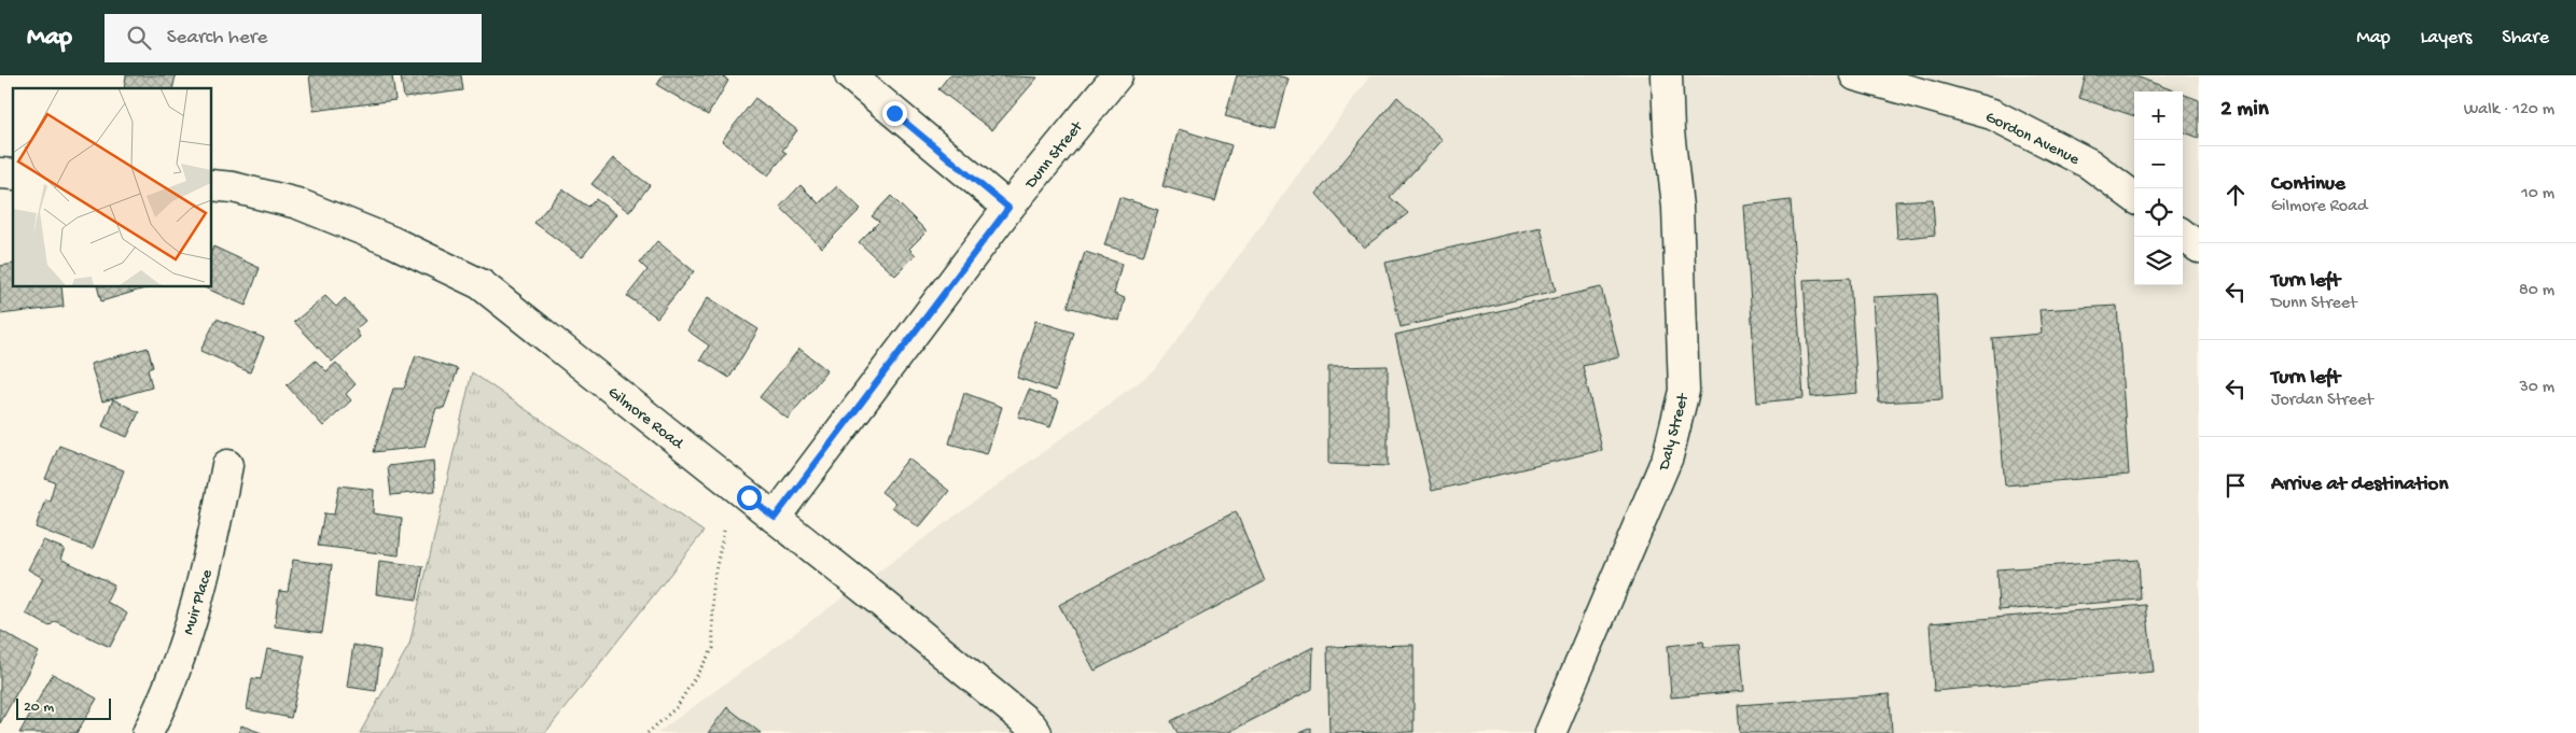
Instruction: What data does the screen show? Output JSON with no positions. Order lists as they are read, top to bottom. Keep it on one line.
{"streets":{"street":["Gordon Avenue","Dunn Street","Gilmore Road","Daly Street","Muir Place"]},"crossings":[["Dunn Street","Gilmore Road"]],"scale_bar":"20 m","page":{"header":"Map","search":"Search here","nav":["Map","Layers","Share"],"heading":["2 min","Walk · 120 m"],"map_buttons":["+","−"],"list":[["Continue","Gilmore Road","10 m"],["Turn left","Dunn Street","80 m"],["Turn left","Jordan Street","30 m"],"Arrive at destination"],"scale":"20 m"}}
